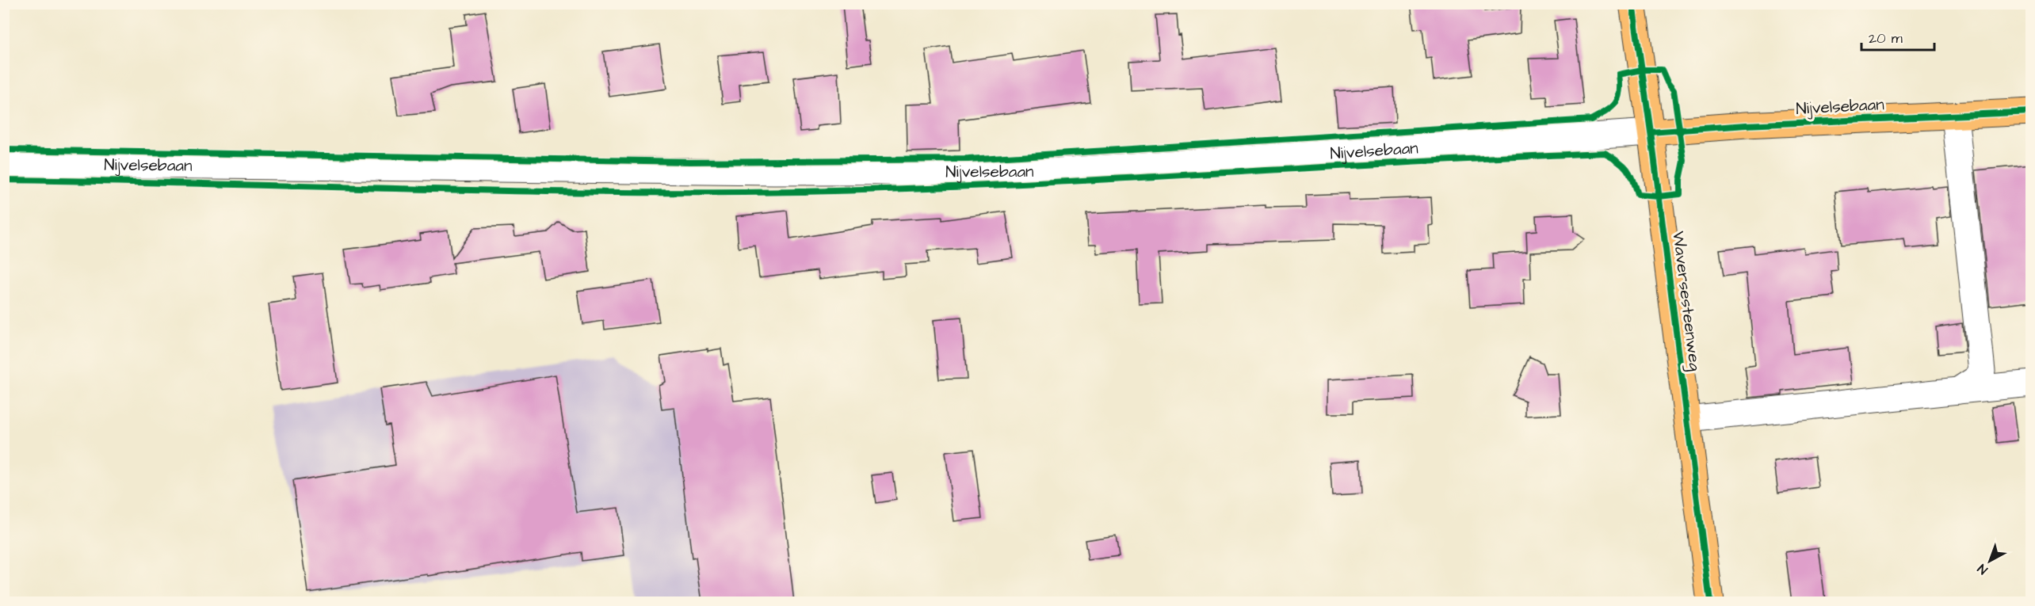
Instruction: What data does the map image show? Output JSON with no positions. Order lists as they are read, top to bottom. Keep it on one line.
{"streets":{"main road":["Nijvelsebaan","Waversesteenweg"]},"crossings":[["Nijvelsebaan","Waversesteenweg"]],"scale_bar":"20 m","north":"bottom left"}
